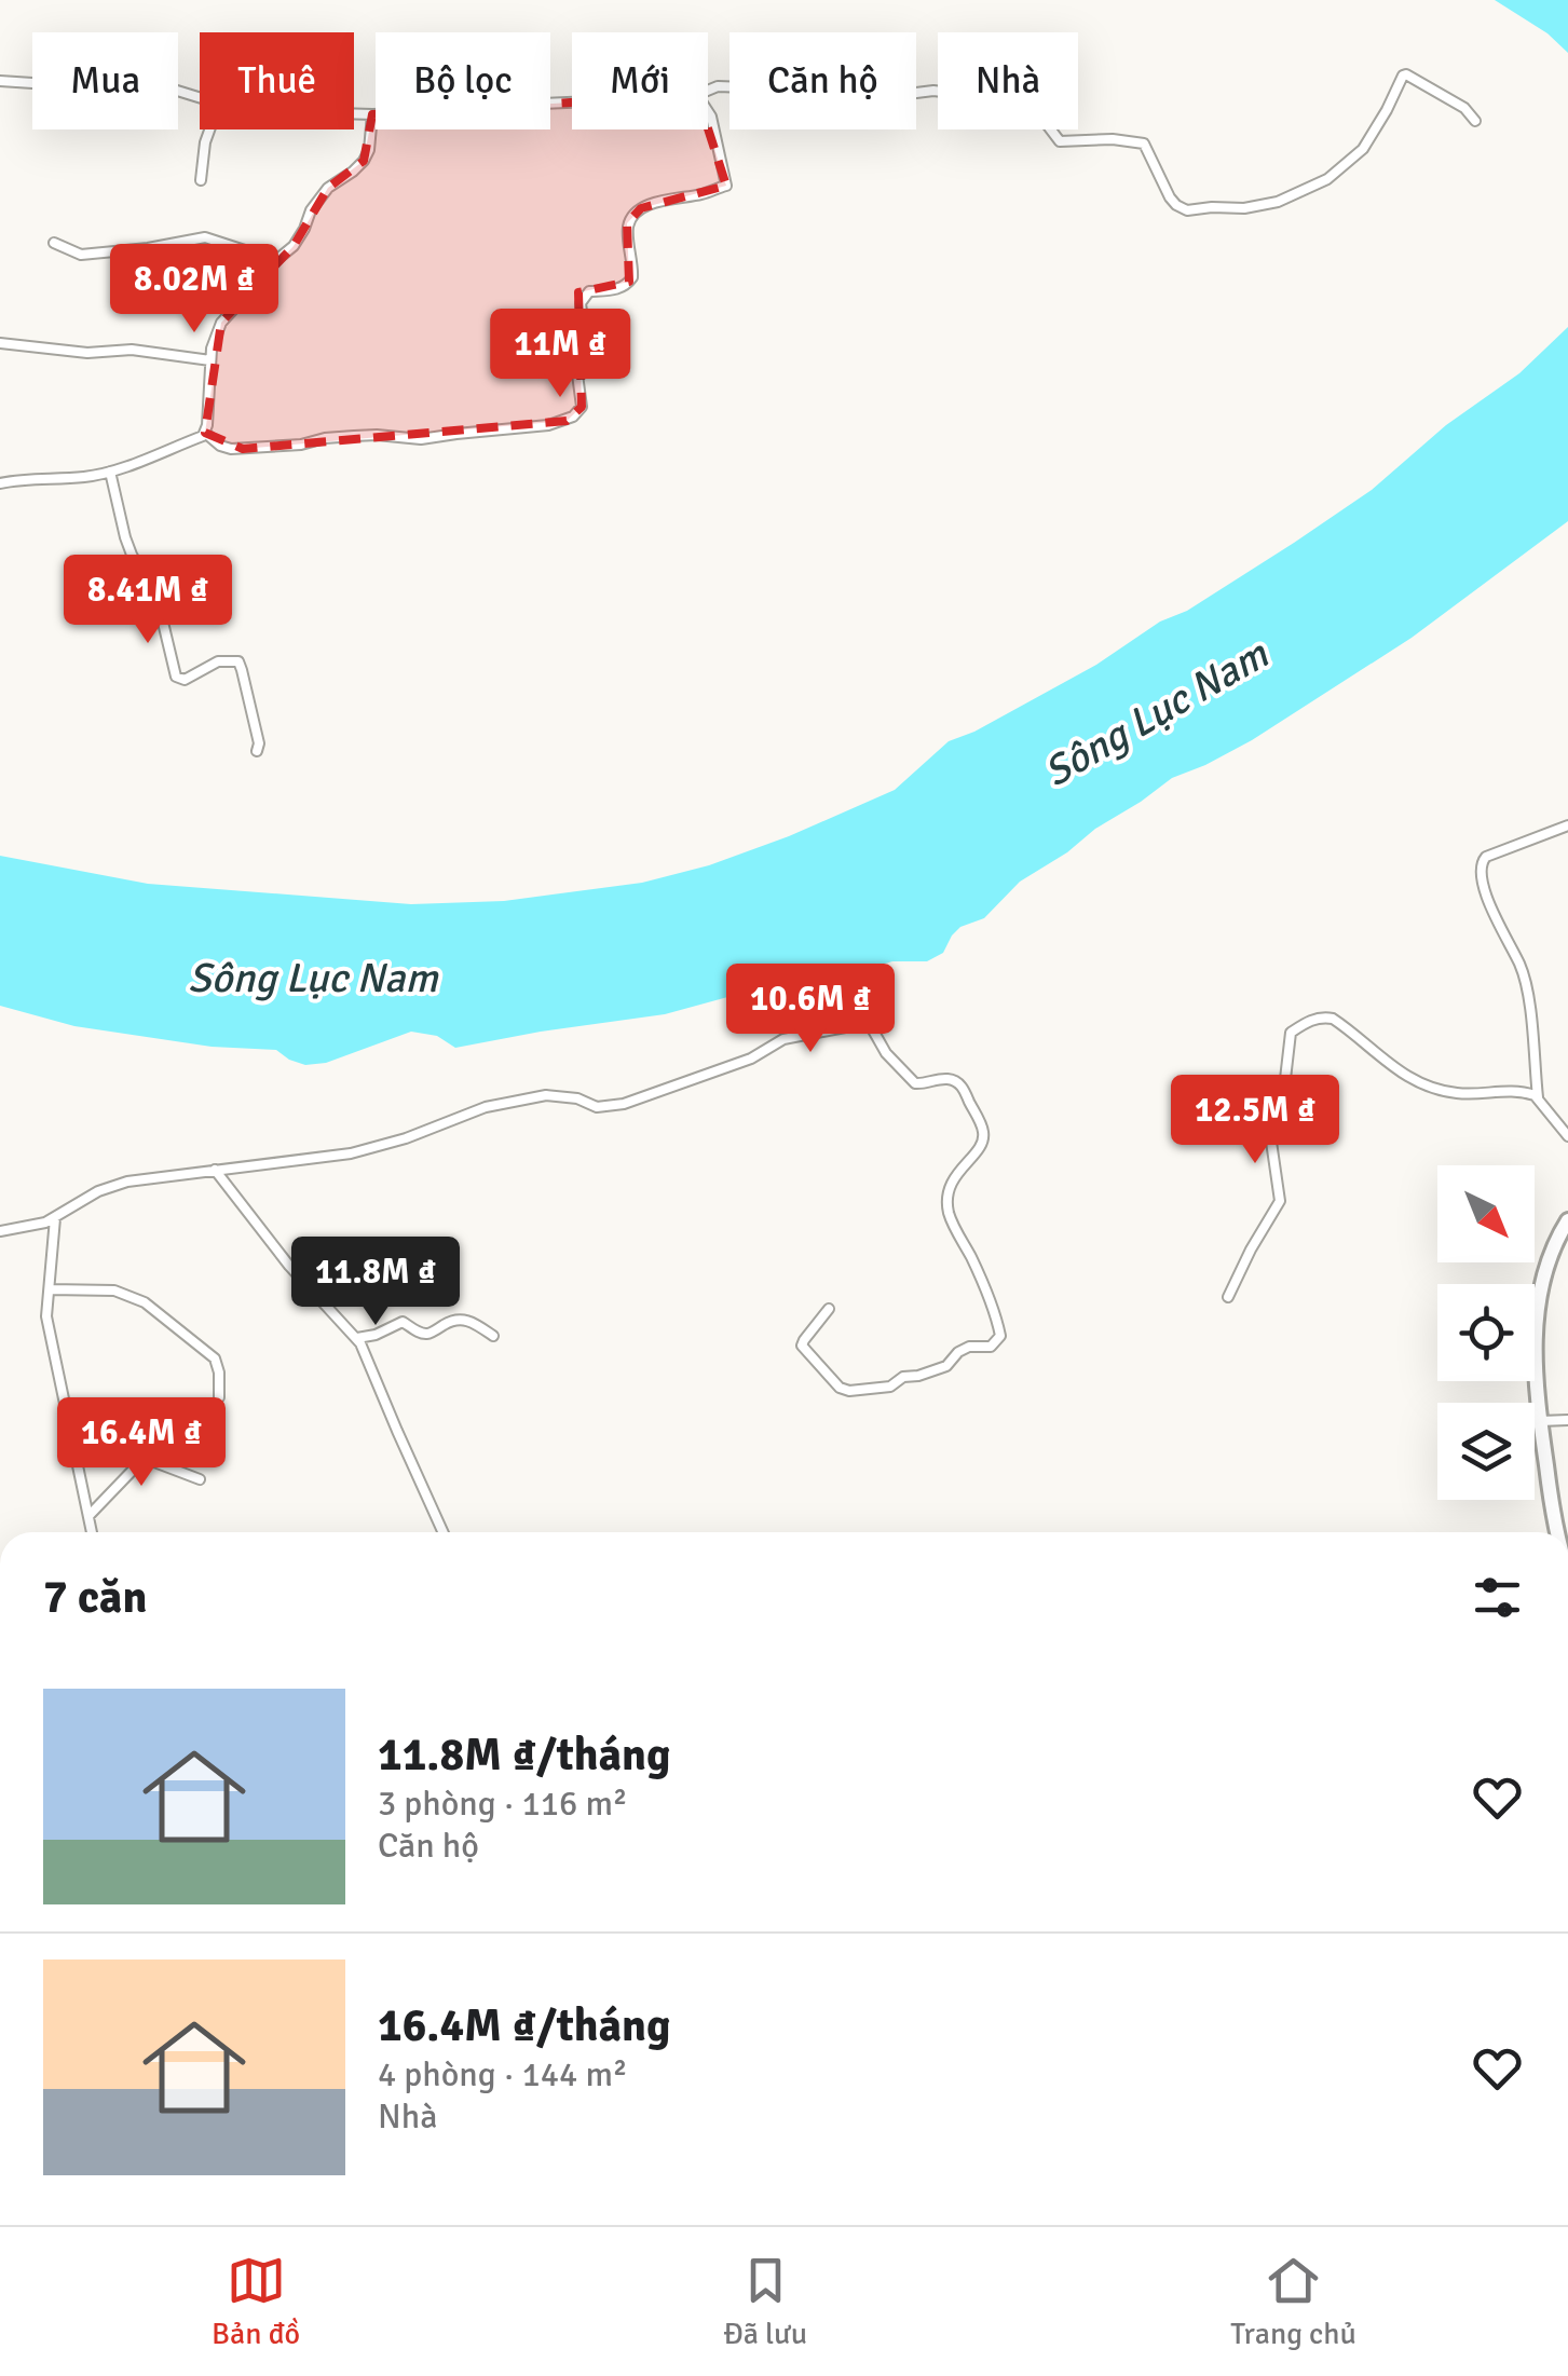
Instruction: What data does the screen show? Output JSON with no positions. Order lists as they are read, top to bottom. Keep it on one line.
{"water":["Sông Lục Nam"],"north":"bottom right","page":{"chip":["Mua","Thuê","Bộ lọc","Mới","Căn hộ","Nhà"],"price":["8.02M ₫","11M ₫","8.41M ₫","10.6M ₫","12.5M ₫","11.8M ₫","16.4M ₫"],"heading":"7 căn","list":[{"name":"11.8M ₫/tháng","note":"3 phòng · 116 m² · Căn hộ"},{"name":"16.4M ₫/tháng","note":"4 phòng · 144 m² · Nhà"}],"tabs":["Bản đồ","Đã lưu","Trang chủ"]}}
